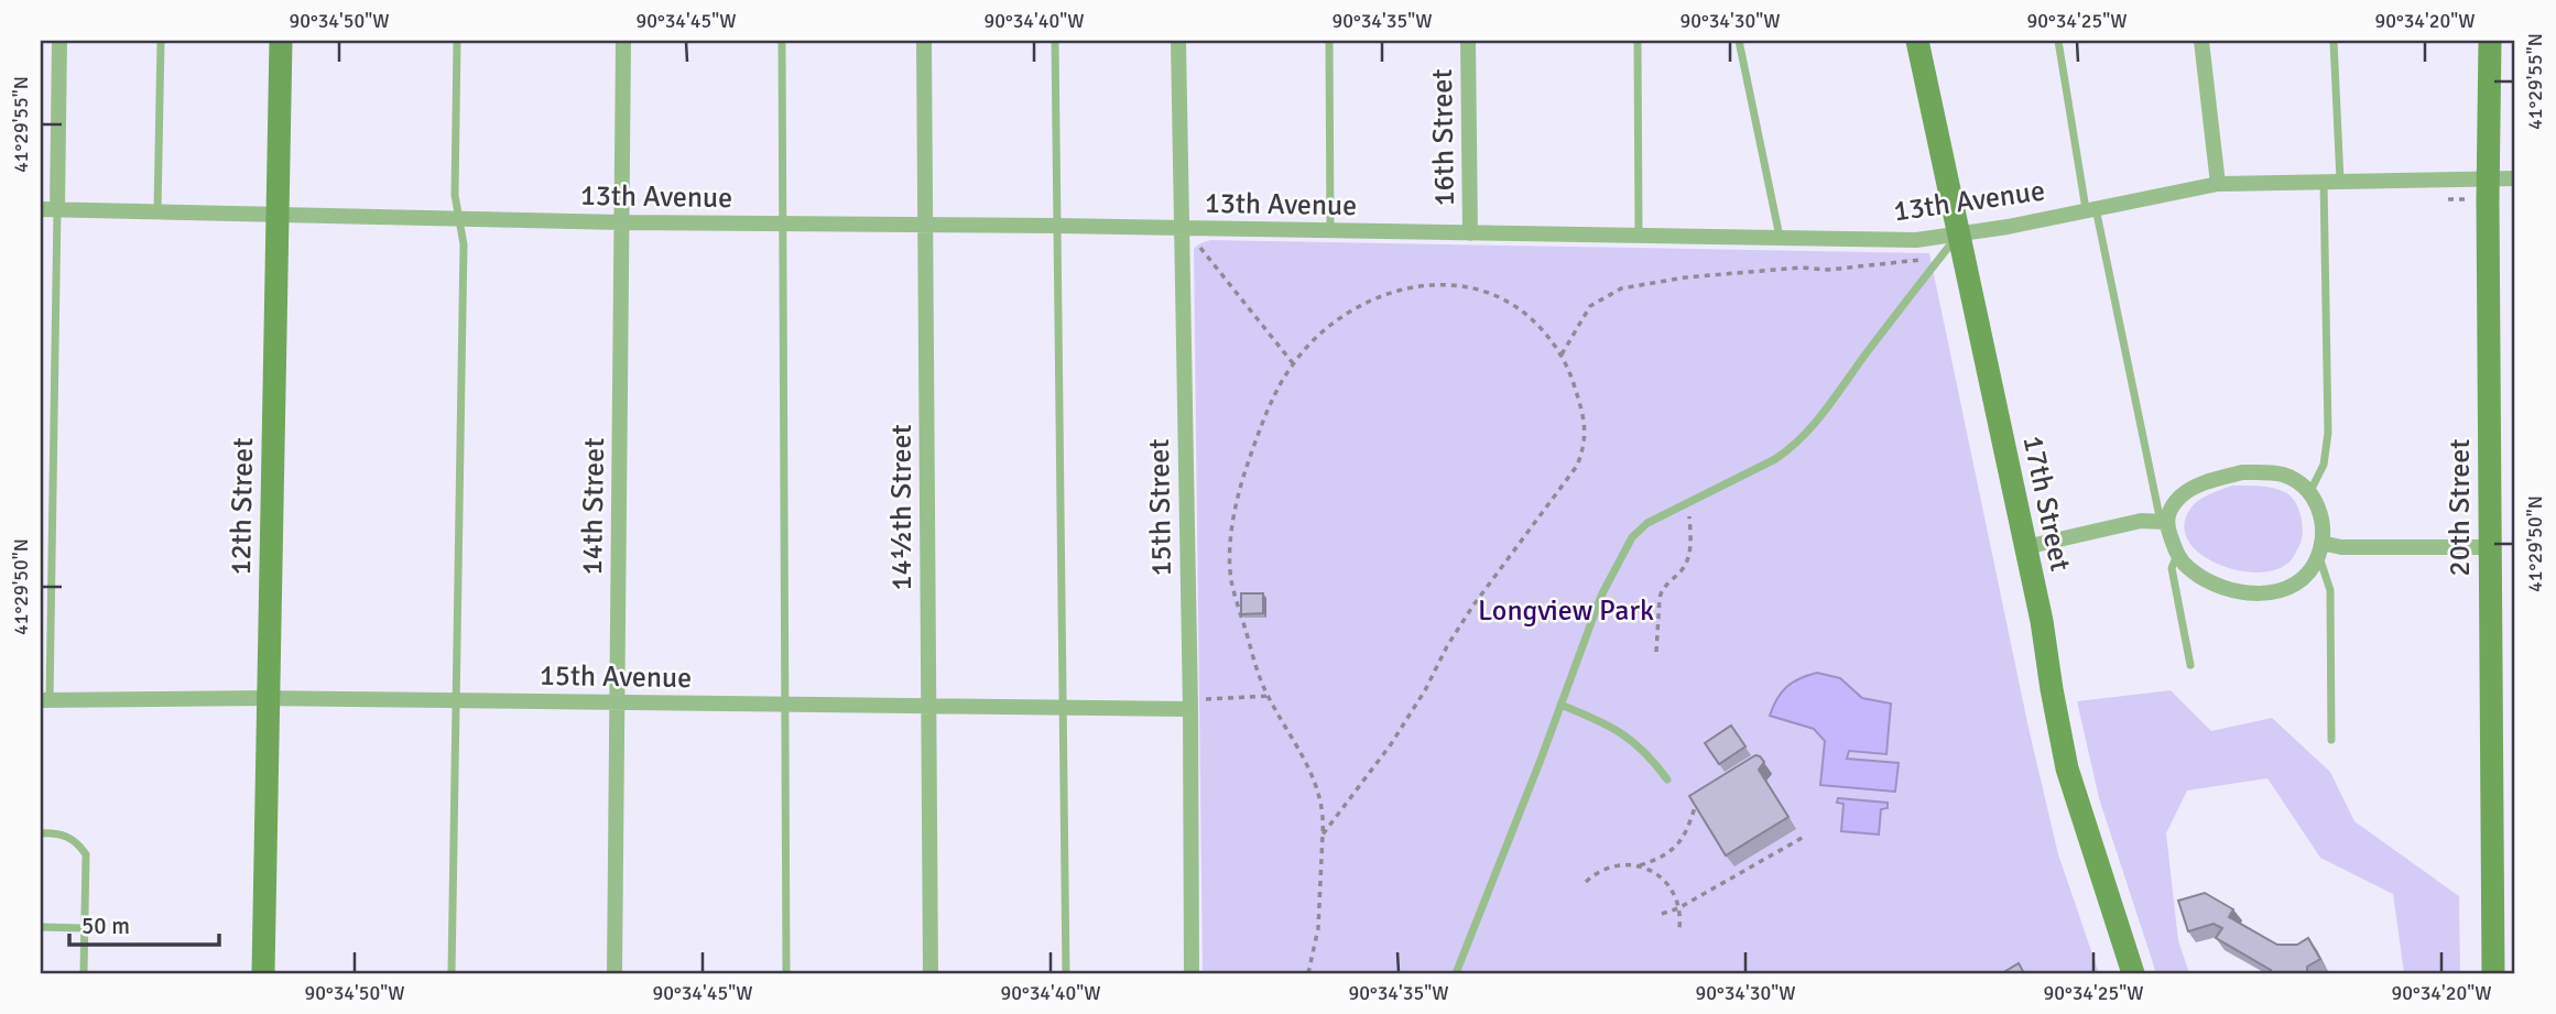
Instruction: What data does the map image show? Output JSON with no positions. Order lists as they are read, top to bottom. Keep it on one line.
{"streets":{"street":["16th Street","13th Avenue","17th Street","12th Street","14th Street","14½th Street","15th Street","20th Street","15th Avenue"]},"crossings":[["16th Street","13th Avenue"],["13th Avenue","17th Street"],["13th Avenue","12th Street"],["13th Avenue","14th Street"],["13th Avenue","14½th Street"],["13th Avenue","15th Street"],["13th Avenue","20th Street"],["12th Street","15th Avenue"],["14th Street","15th Avenue"],["14½th Street","15th Avenue"],["15th Street","15th Avenue"]],"parks":["Longview Park"],"scale_bar":"50 m","coordinates":["90°34'50\"W","90°34'45\"W","90°34'40\"W","90°34'35\"W","90°34'30\"W","90°34'25\"W","90°34'20\"W","41°29'55\"N","41°29'50\"N"]}
